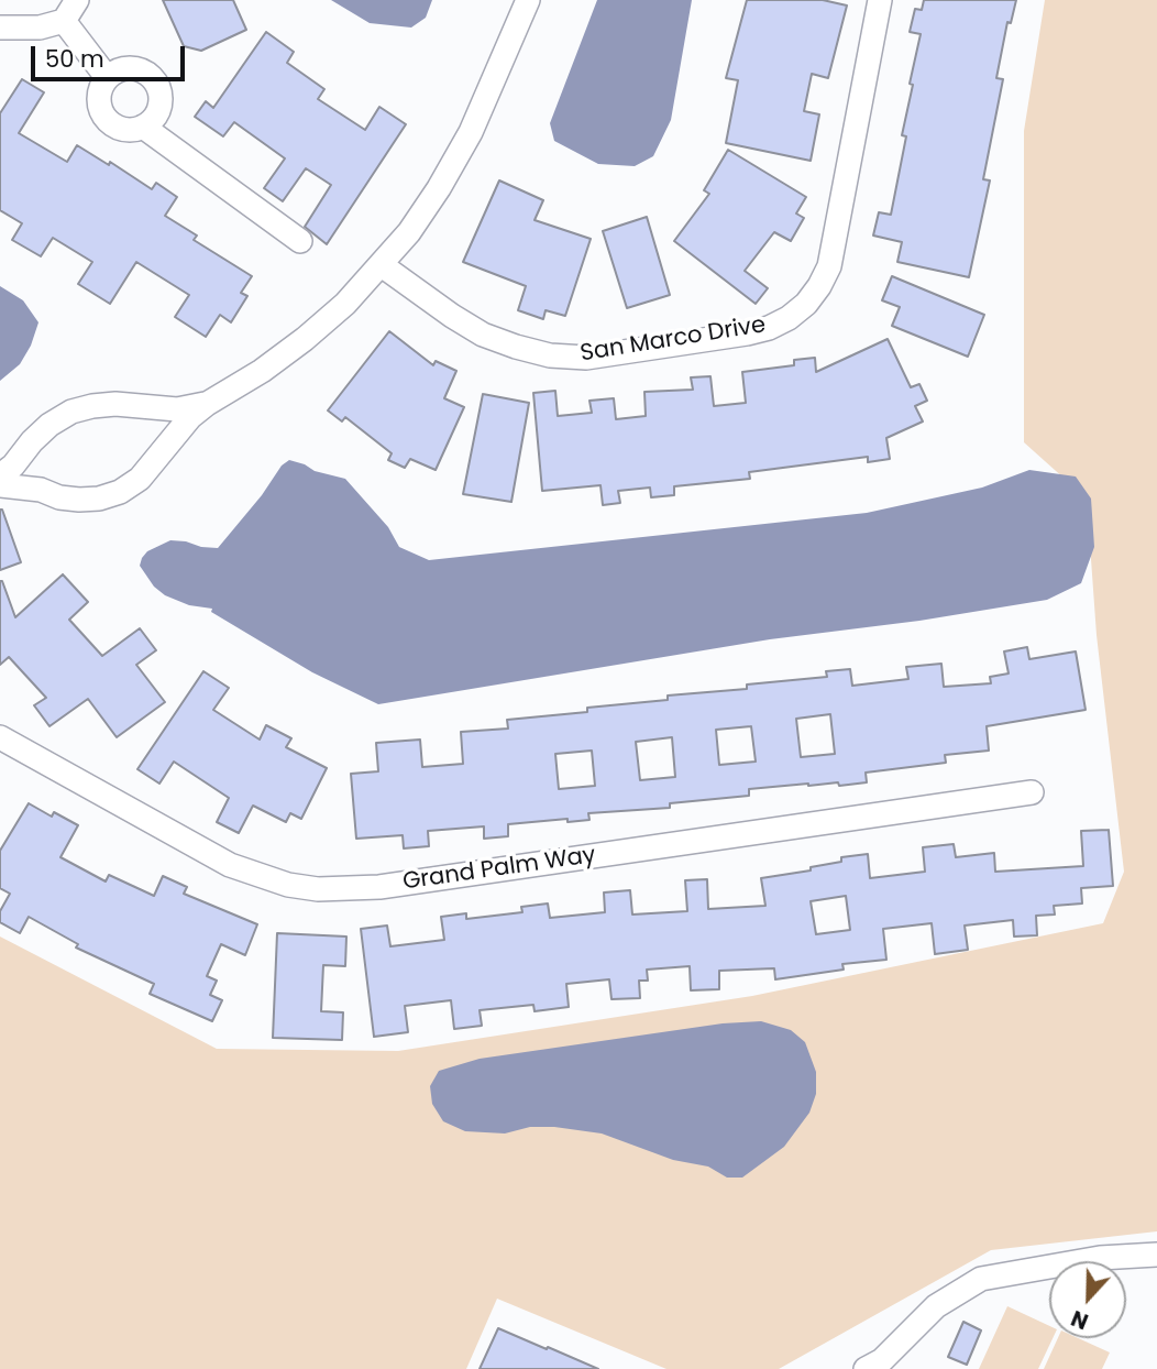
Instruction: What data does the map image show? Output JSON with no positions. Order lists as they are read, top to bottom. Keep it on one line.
{"streets":{"street":["San Marco Drive","Grand Palm Way"]},"scale_bar":"50 m","north":"bottom"}
